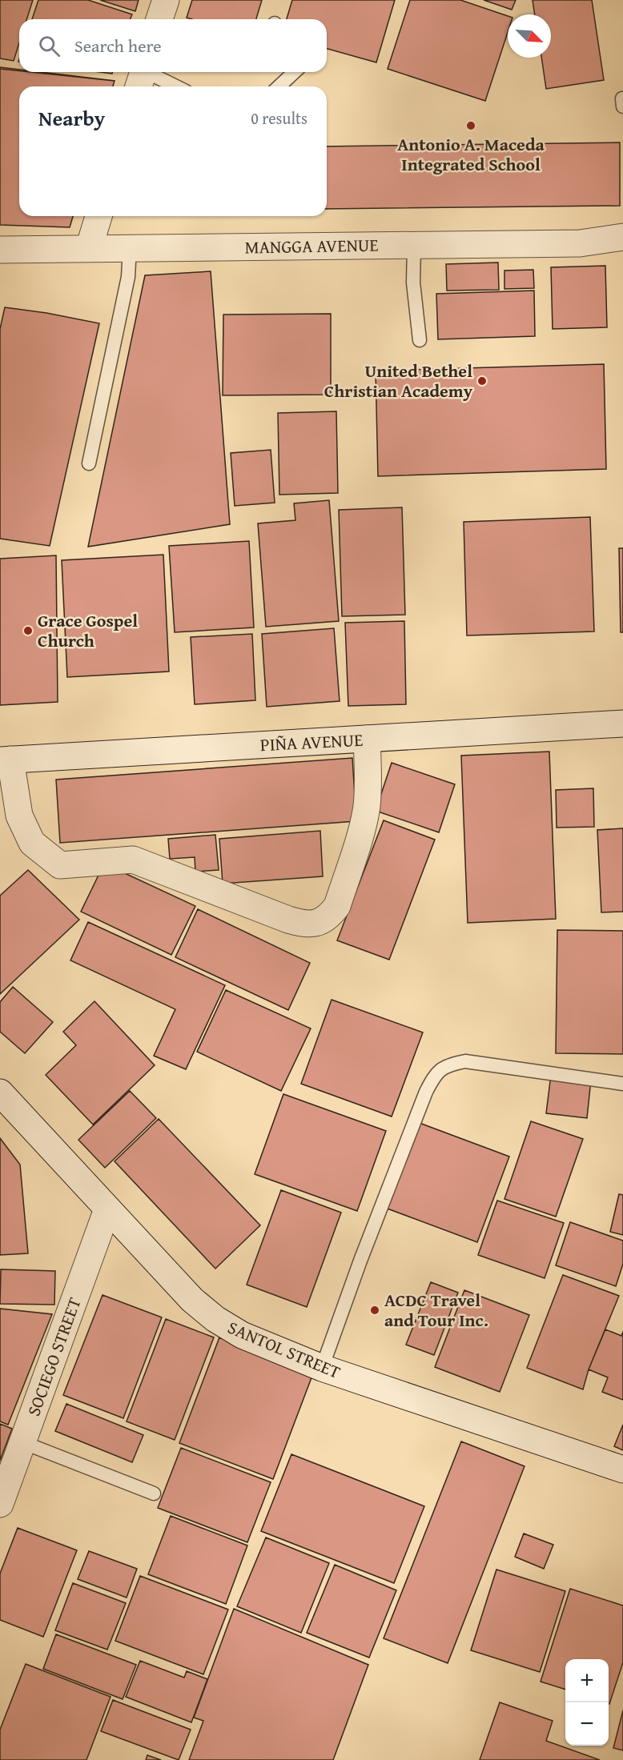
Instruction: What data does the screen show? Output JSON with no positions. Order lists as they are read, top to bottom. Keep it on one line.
{"streets":{"street":["MANGGA AVENUE","PIÑA AVENUE","SANTOL STREET","SOCIEGO STREET"]},"crossings":[["SANTOL STREET","SOCIEGO STREET"]],"places":["Antonio A. Maceda Integrated School","United Bethel Christian Academy","Grace Gospel Church","ACDC Travel and Tour Inc."],"north":"bottom right","page":{"search":"Search here","heading":["Nearby","0 results"],"map_buttons":["+","−"]}}
